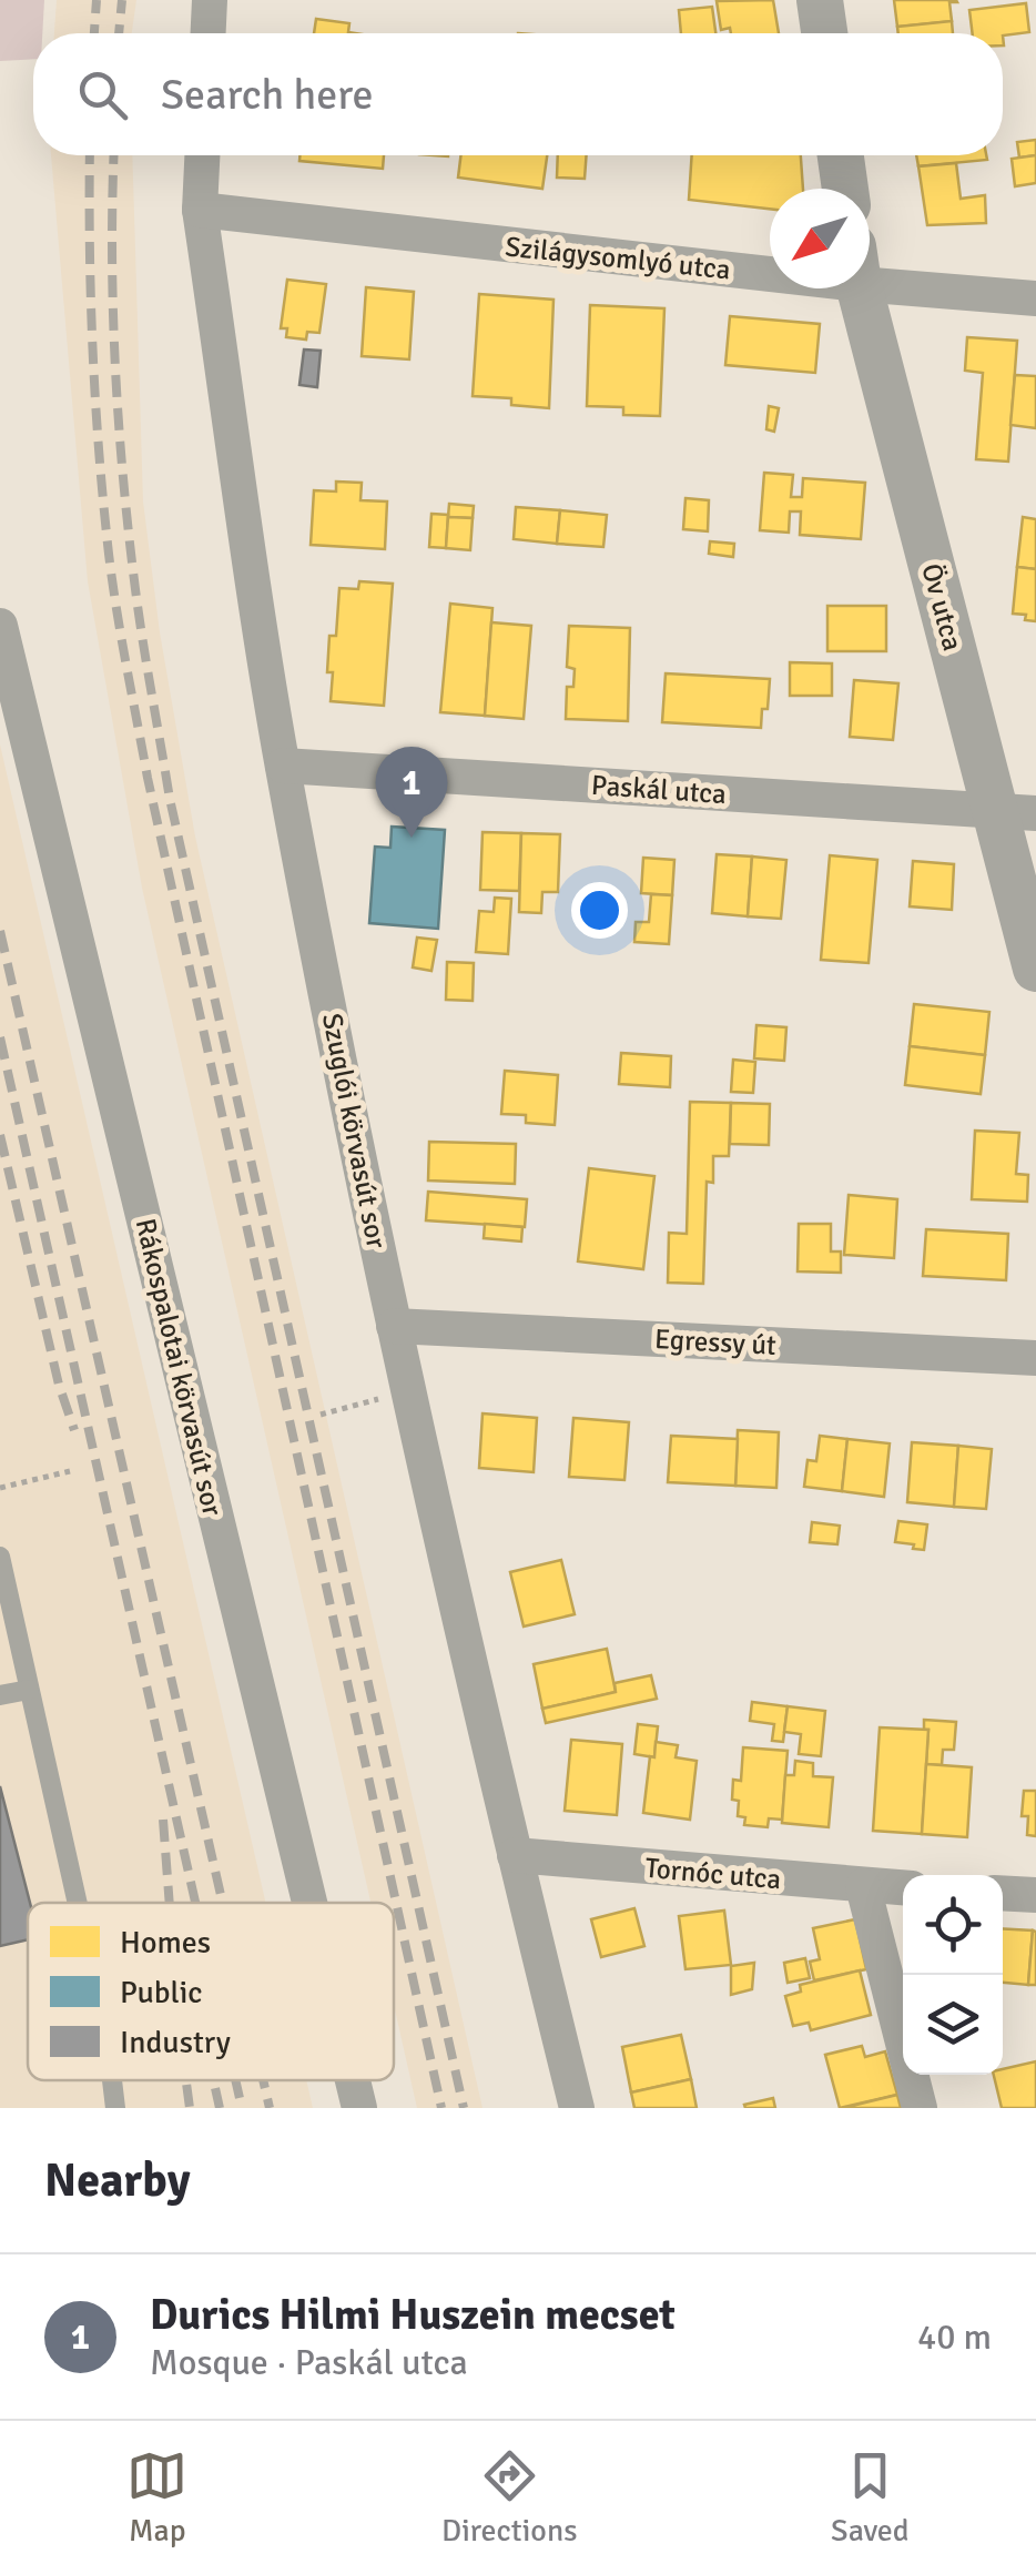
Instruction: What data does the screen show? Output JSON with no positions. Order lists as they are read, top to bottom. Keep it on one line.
{"streets":{"street":["Szilágysomlyó utca","Öv utca","Paskál utca","Szuglói körvasút sor","Egressy út","Rákospalotai körvasút sor","Tornóc utca"]},"crossings":[["Szilágysomlyó utca","Szuglói körvasút sor"],["Öv utca","Paskál utca"],["Paskál utca","Szuglói körvasút sor"],["Szuglói körvasút sor","Egressy út"],["Szuglói körvasút sor","Tornóc utca"]],"legend":["Homes","Public","Industry"],"north":"bottom left","page":{"search":"Search here","pins":"1","heading":"Nearby","list":[{"mark":"1","name":"Durics Hilmi Huszein mecset","note":"Mosque · Paskál utca","value":"40 m"}],"nav":["Map","Directions","Saved"]}}
